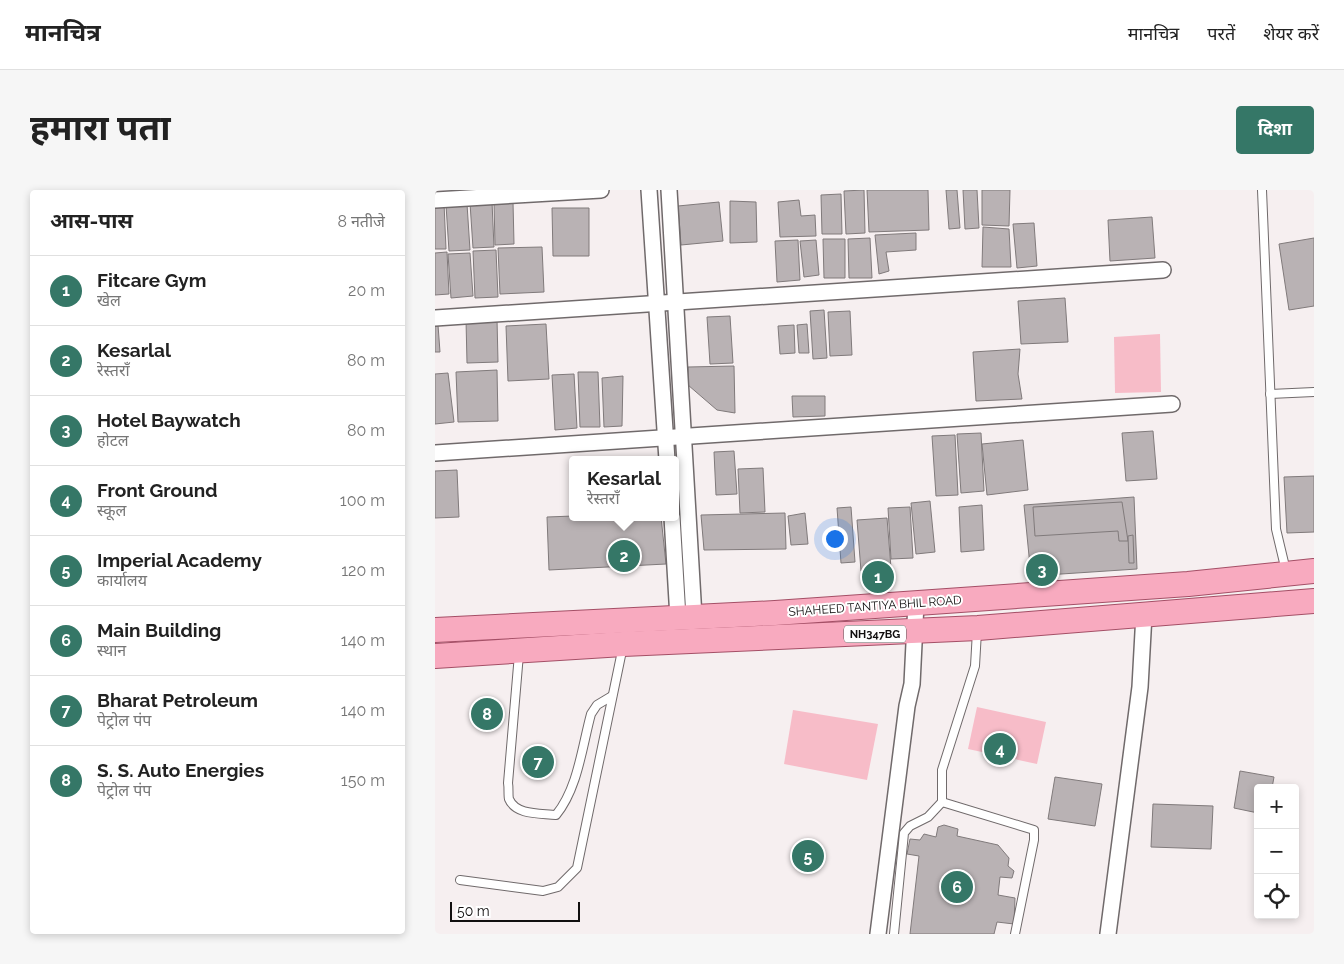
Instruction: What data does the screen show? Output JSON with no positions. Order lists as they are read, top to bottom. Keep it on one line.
{"streets":{"main road":["SHAHEED TANTIYA BHIL ROAD","NH347BG"]},"scale_bar":"50 m","page":{"header":"मानचित्र","nav":["मानचित्र","परतें","शेयर करें"],"buttons":"दिशा","title":"हमारा पता","heading":["आस-पास","8 नतीजे"],"list":[{"mark":"1","name":"Fitcare Gym","note":"खेल","value":"20 m"},{"mark":"2","name":"Kesarlal","note":"रेस्तराँ","value":"80 m"},{"mark":"3","name":"Hotel Baywatch","note":"होटल","value":"80 m"},{"mark":"4","name":"Front Ground","note":"स्कूल","value":"100 m"},{"mark":"5","name":"Imperial Academy","note":"कार्यालय","value":"120 m"},{"mark":"6","name":"Main Building","note":"स्थान","value":"140 m"},{"mark":"7","name":"Bharat Petroleum","note":"पेट्रोल पंप","value":"140 m"},{"mark":"8","name":"S. S. Auto Energies","note":"पेट्रोल पंप","value":"150 m"}],"popup":["Kesarlal","रेस्तराँ"],"pins":["2","3","1","8","4","7","5","6"],"map_buttons":["+","−"],"scale":"50 m"}}
